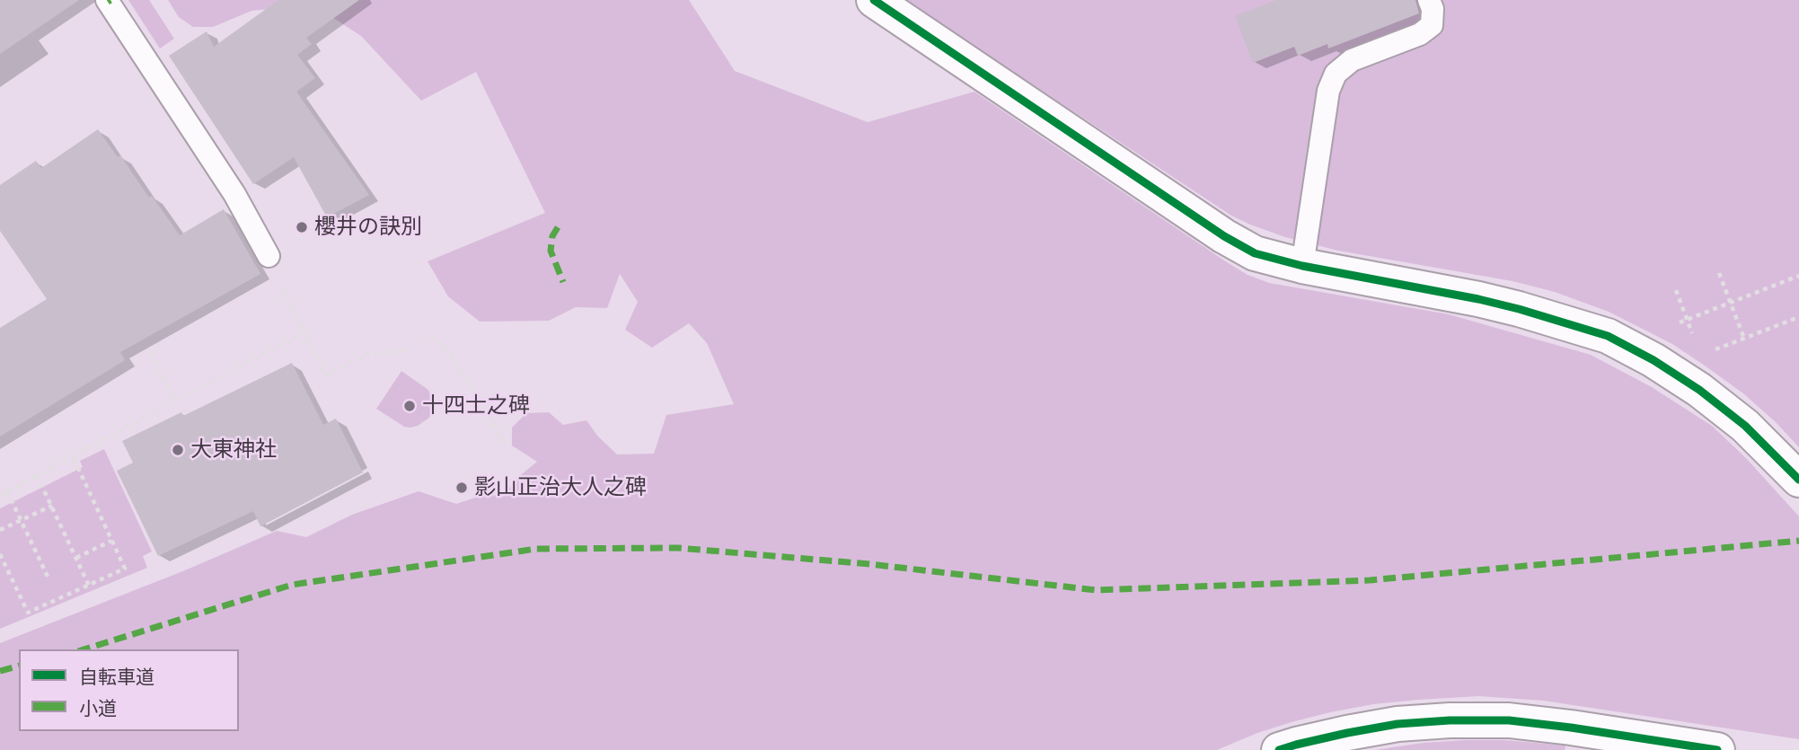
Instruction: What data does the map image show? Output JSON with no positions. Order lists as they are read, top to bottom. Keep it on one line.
{"places":["櫻井の訣別","十四士之碑","大東神社","影山正治大人之碑"],"legend":["自転車道","小道"]}
